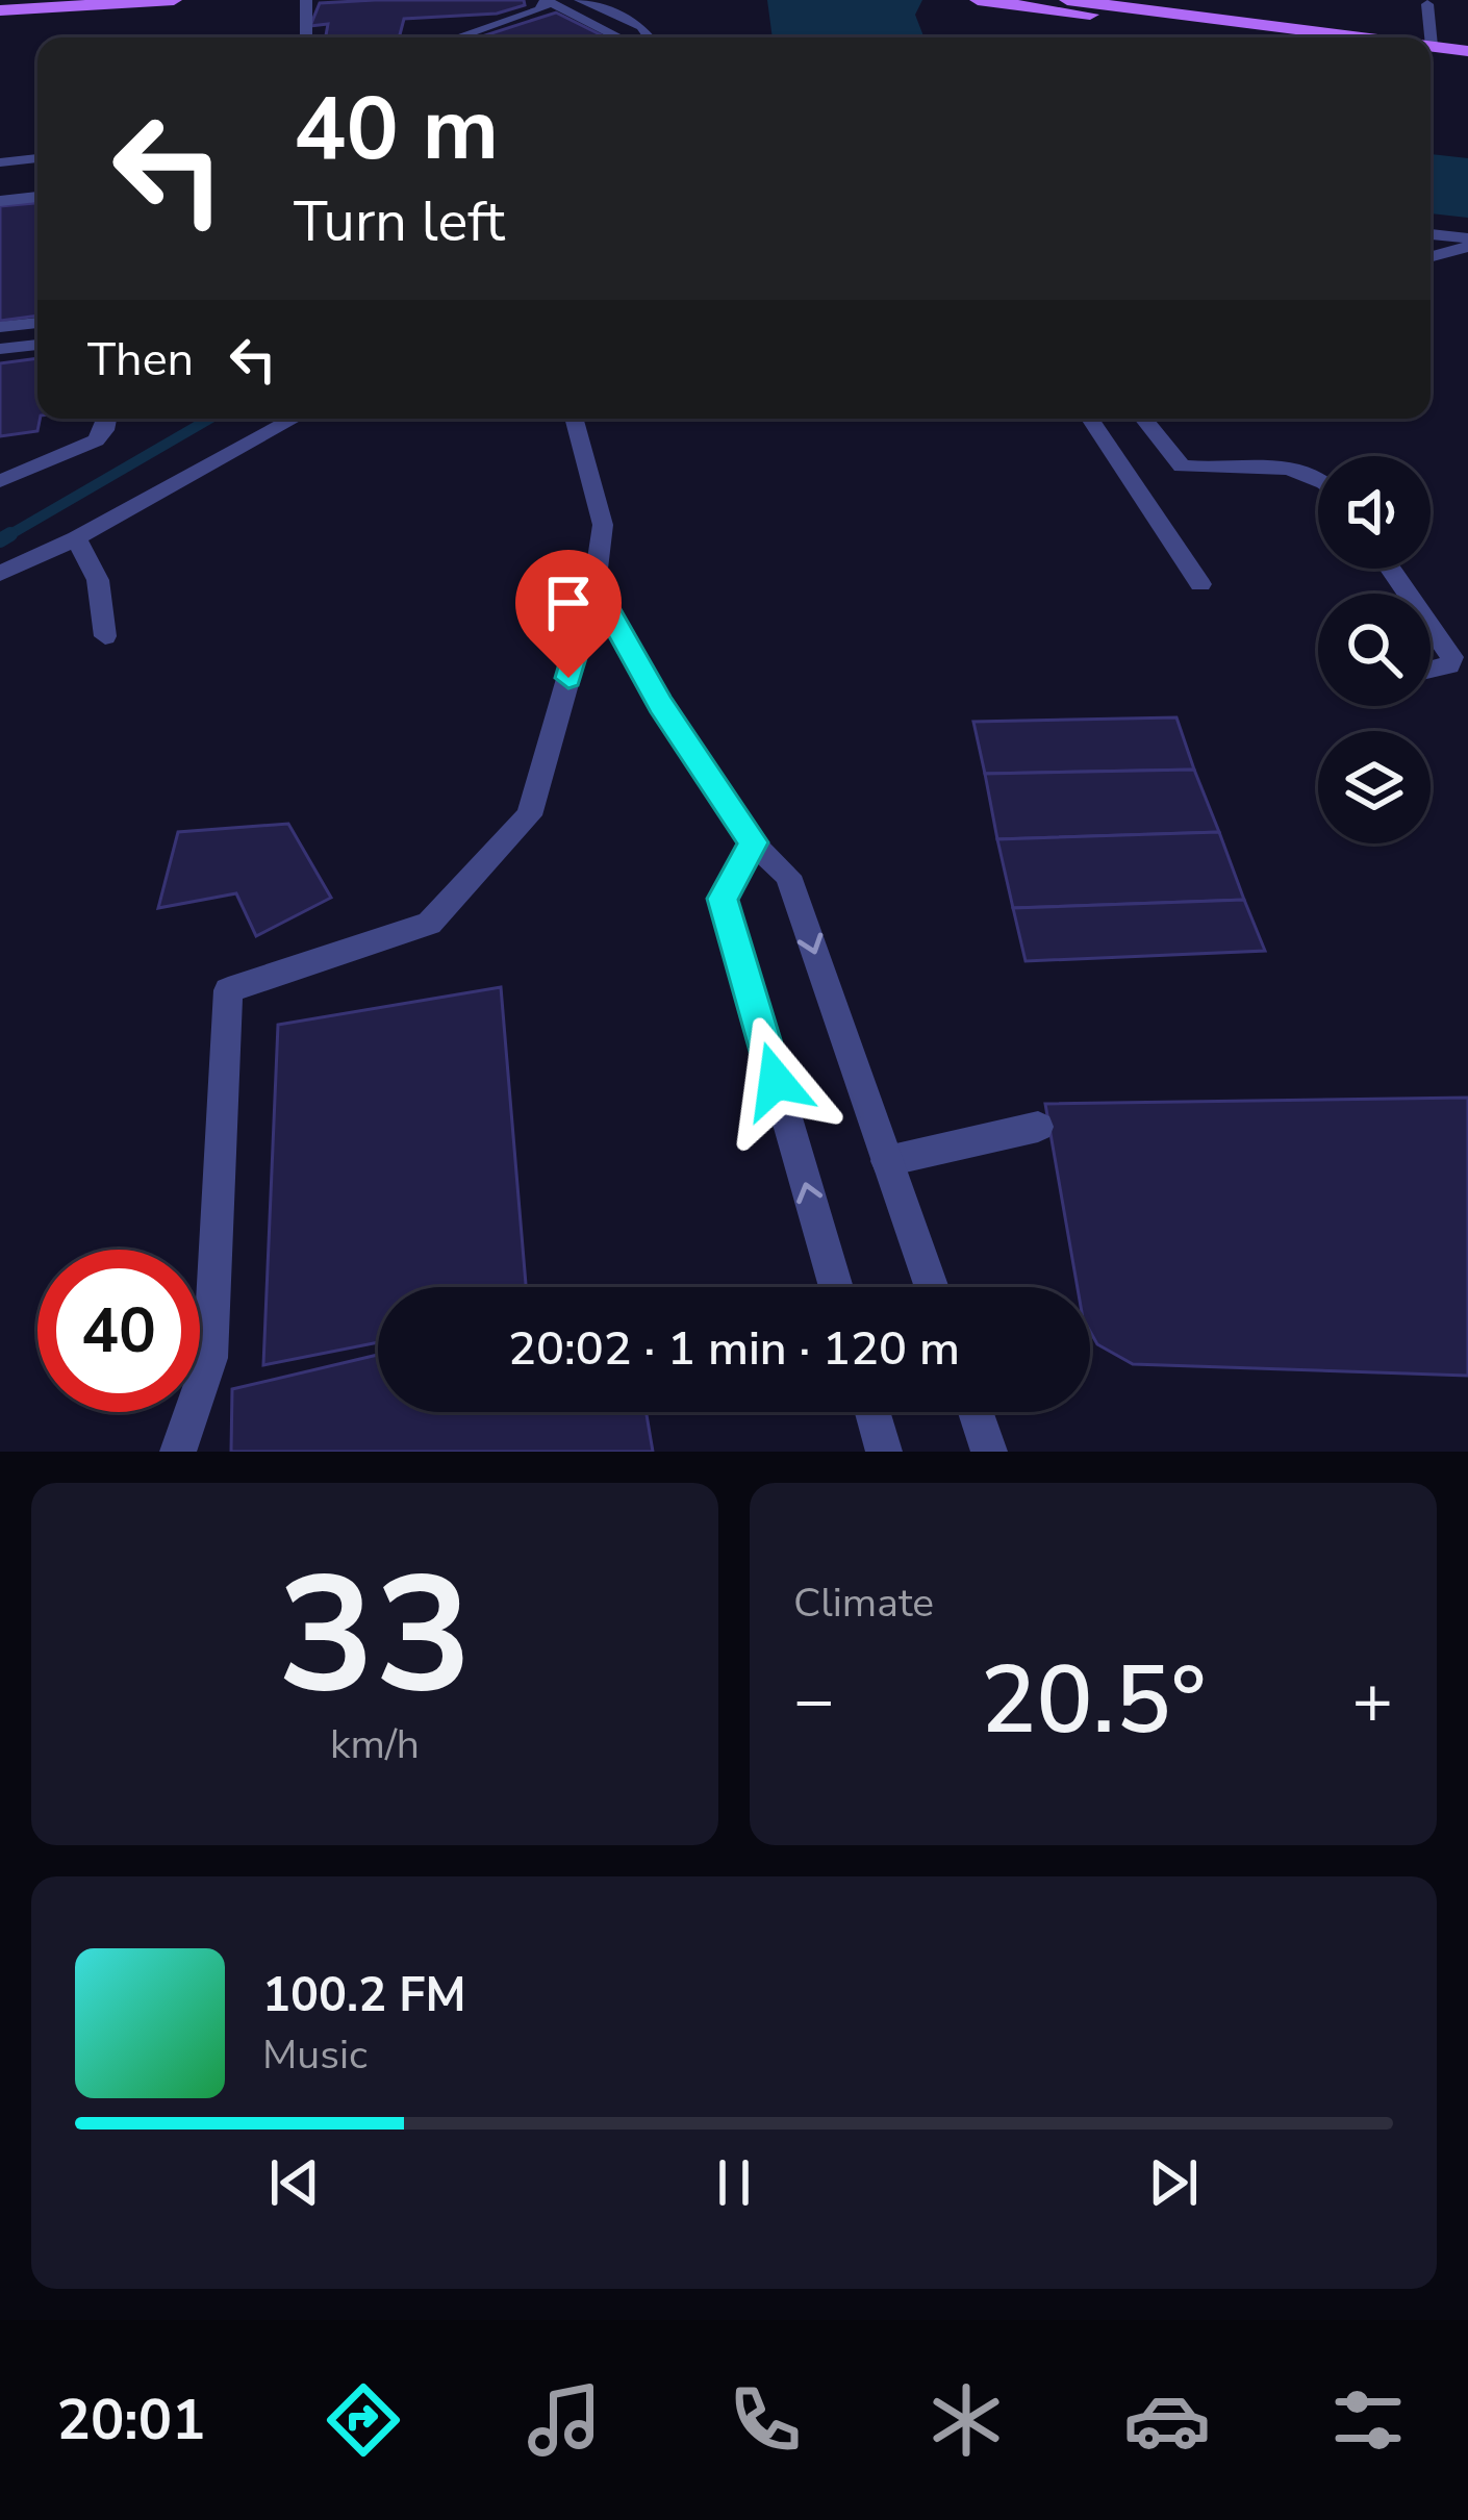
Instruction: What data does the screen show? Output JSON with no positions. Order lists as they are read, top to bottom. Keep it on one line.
{"page":{"turn":["40 m","Turn left"],"then":"Then","limit":"40","trip":"20:02 · 1 min · 120 m","tile":[["33","km/h"],"Climate"],"heat":["−","20.5°","+"],"song":["100.2 FM","Music"],"tabs":"20:01"}}
